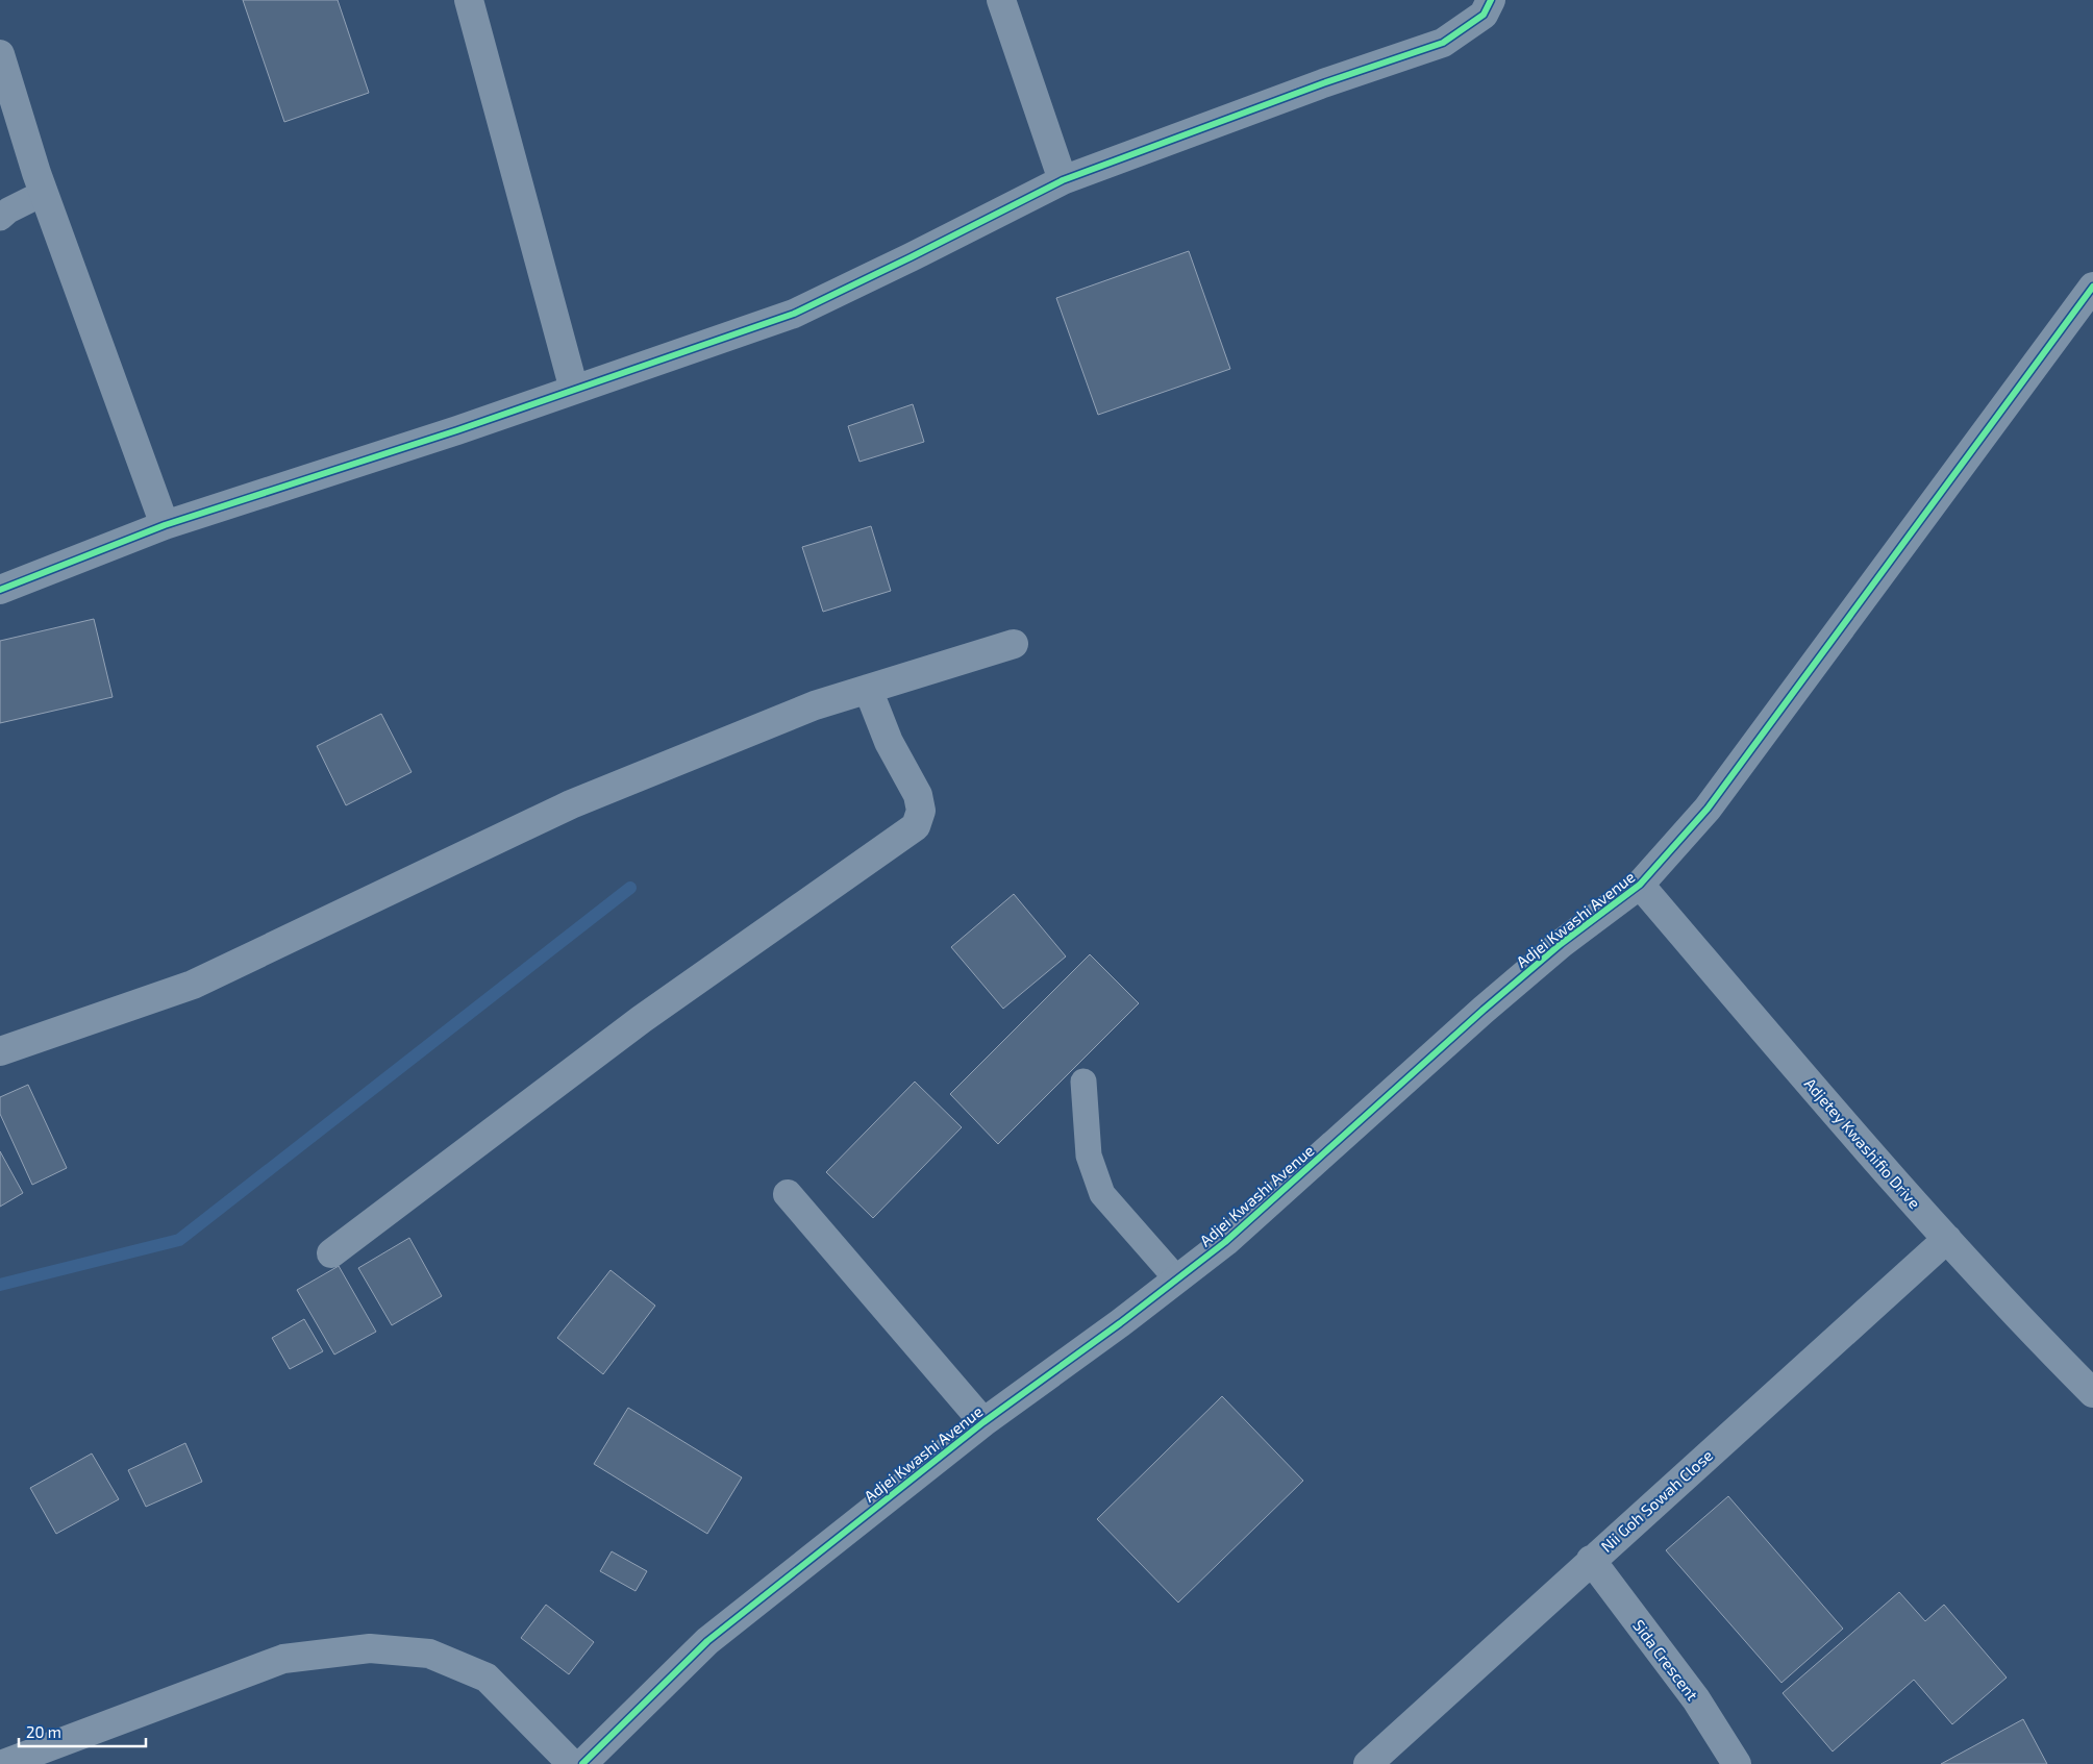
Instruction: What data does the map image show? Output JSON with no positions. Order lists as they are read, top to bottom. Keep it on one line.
{"streets":{"street":["Adjei Kwashi Avenue","Adjetey Kwashifio Drive","Nii Goh Sowah Close","Sida Crescent"]},"crossings":[["Adjei Kwashi Avenue","Adjetey Kwashifio Drive"],["Adjetey Kwashifio Drive","Nii Goh Sowah Close"],["Nii Goh Sowah Close","Sida Crescent"]],"scale_bar":"20 m"}
